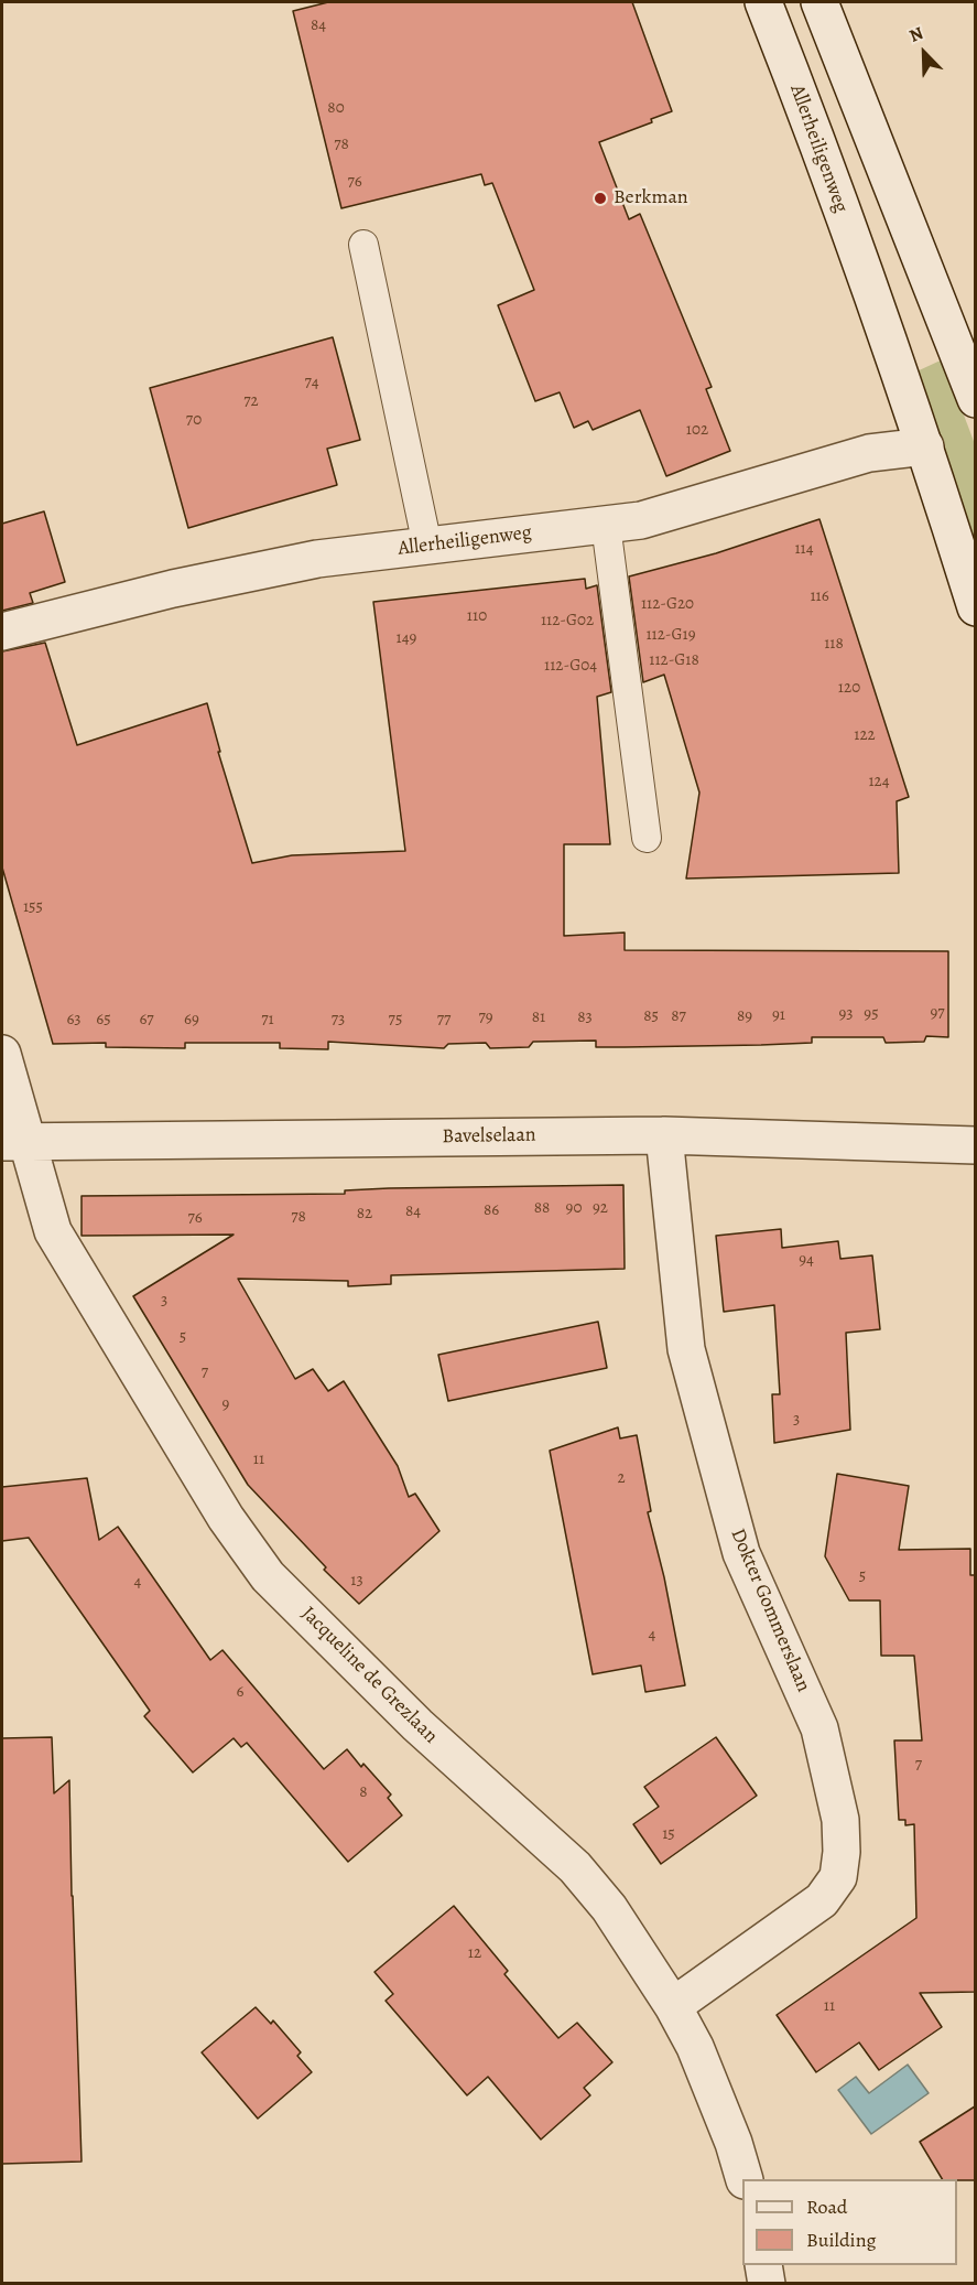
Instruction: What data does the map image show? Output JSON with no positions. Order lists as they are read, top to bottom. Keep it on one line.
{"streets":{"street":["Allerheiligenweg","Bavelselaan","Dokter Gommerslaan","Jacqueline de Grezlaan"]},"crossings":[["Bavelselaan","Dokter Gommerslaan"],["Bavelselaan","Jacqueline de Grezlaan"],["Dokter Gommerslaan","Jacqueline de Grezlaan"]],"places":["Berkman"],"house_numbers":["84","80","78","76","74","72","70","102","114","116","112-G20","110","112-G02","112-G19","149","118","112-G18","112-G04","120","122","124","155","97","93","95","91","85","87","89","79","81","83","63","65","67","69","71","73","75","77","88","90","92","86","84","82","78","76","94","3","5","7","9","3","11","2","5","13","4","4","6","7","8","15","12","11"],"legend":["Road","Building"],"north":"top left"}
